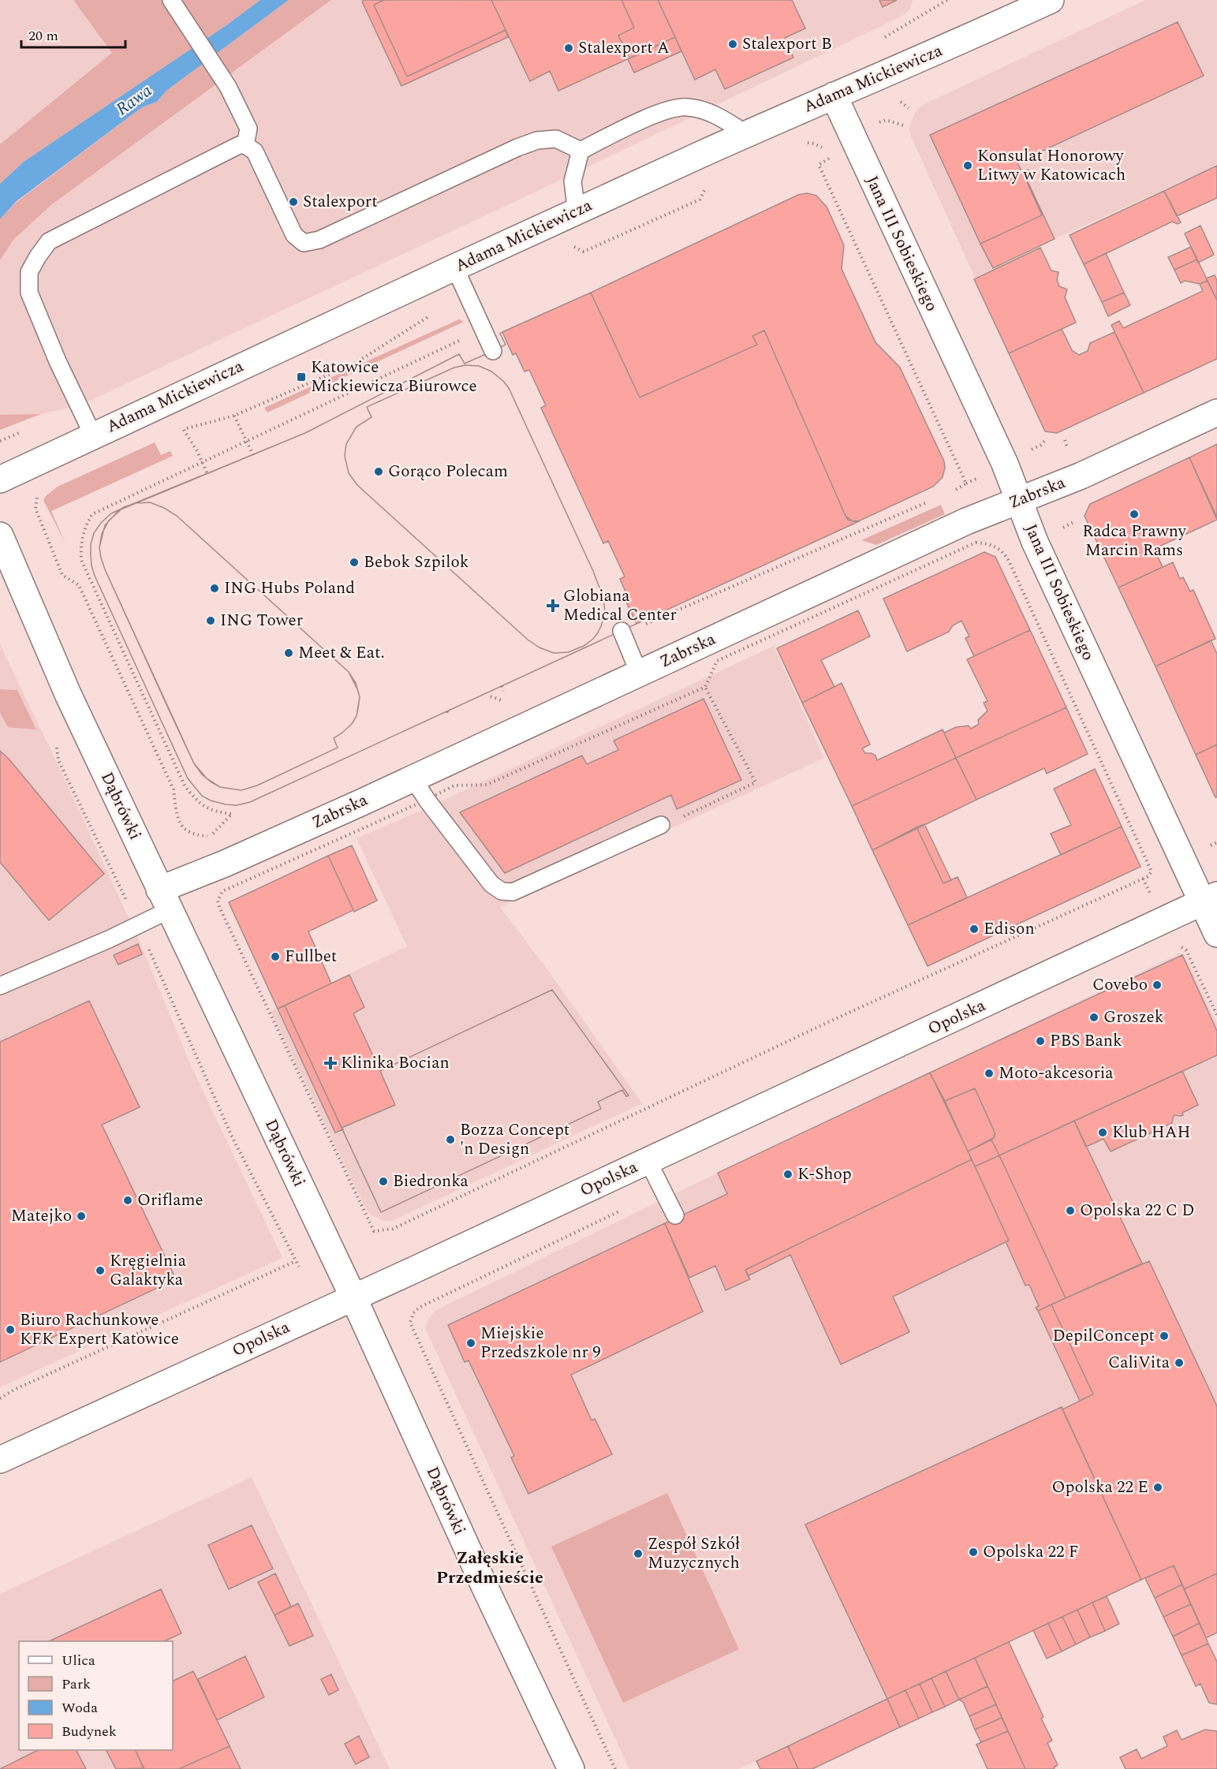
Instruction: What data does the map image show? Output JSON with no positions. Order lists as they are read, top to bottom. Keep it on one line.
{"streets":{"street":["Adama Mickiewicza","Jana III Sobieskiego","Zabrska","Dąbrówki","Opolska"]},"crossings":[["Adama Mickiewicza","Jana III Sobieskiego"],["Jana III Sobieskiego","Zabrska"],["Jana III Sobieskiego","Opolska"],["Zabrska","Dąbrówki"],["Dąbrówki","Opolska"]],"districts":["Załęskie Przedmieście"],"water":["Rawa"],"places":{"other":["Stalexport B","Stalexport A","Konsulat Honorowy Litwy w Katowicach","Stalexport","Gorąco Polecam","Radca Prawny Marcin Rams","Bebok Szpilok","ING Hubs Poland","ING Tower","Meet & Eat.","Edison","Fullbet","Covebo","Groszek","PBS Bank","Moto-akcesoria","Klub HAH","Bozza Concept 'n Design","K-Shop","Biedronka","Oriflame","Opolska 22 C D","Matejko","Kręgielnia Galaktyka","Biuro Rachunkowe KFK Expert Katowice","DepilConcept","Miejskie Przedszkole nr 9","CaliVita","Opolska 22 E","Opolska 22 F","Zespół Szkół Muzycznych"],"transit":["Katowice Mickiewicza Biurowce"],"health":["Globiana Medical Center","Klinika Bocian"]},"legend":["Ulica","Park","Woda","Budynek"],"scale_bar":"20 m"}
